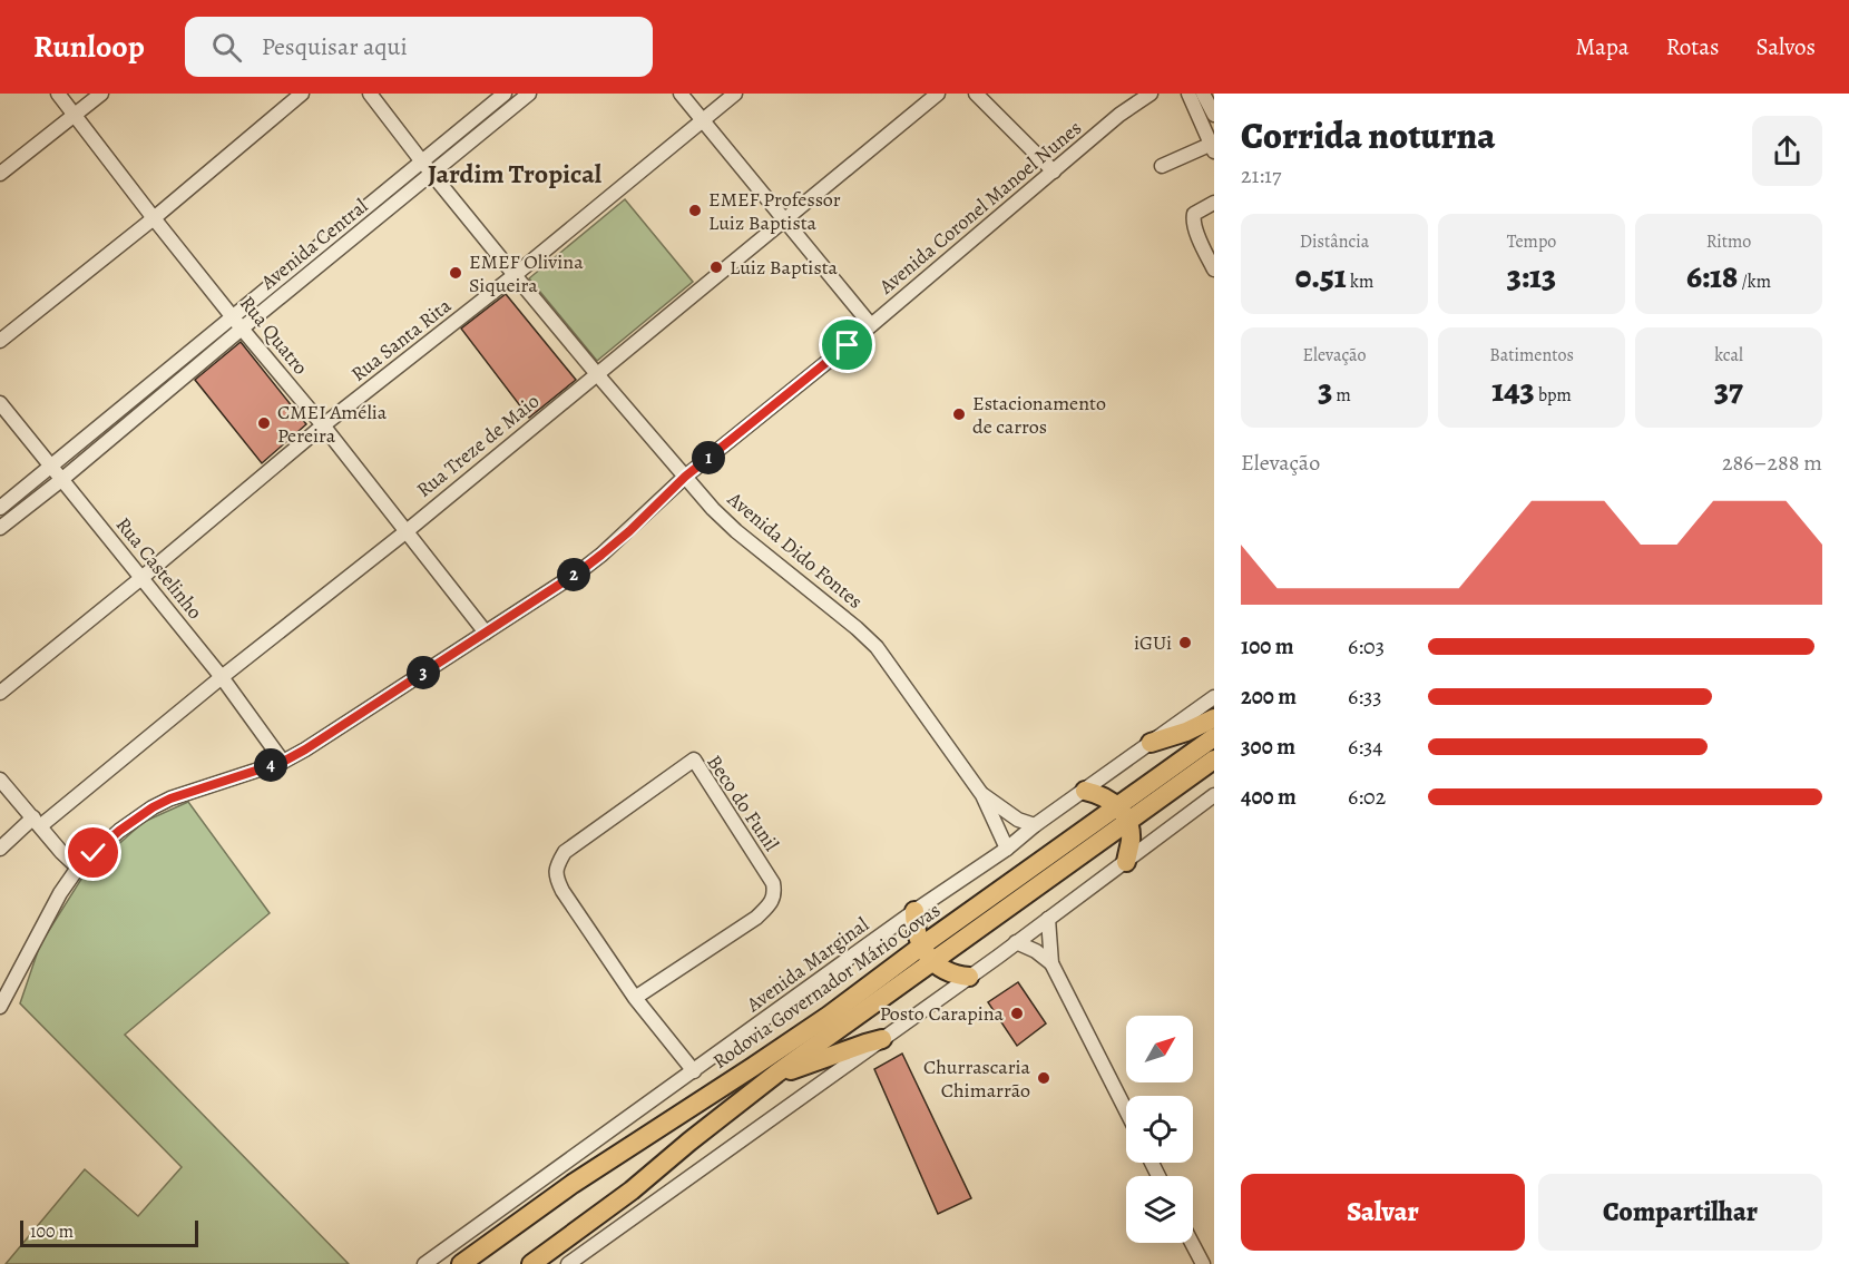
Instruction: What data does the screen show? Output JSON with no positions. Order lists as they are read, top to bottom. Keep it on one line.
{"streets":{"main road":["Rodovia Governador Mário Covas"],"street":["Avenida Coronel Manoel Nunes","Avenida Central","Rua Quatro","Rua Santa Rita","Rua Treze de Maio","Avenida Dido Fontes","Rua Castelinho","Beco do Funil","Avenida Marginal"]},"crossings":[["Avenida Coronel Manoel Nunes","Rua Quatro"],["Avenida Coronel Manoel Nunes","Avenida Dido Fontes"],["Avenida Coronel Manoel Nunes","Rua Castelinho"],["Avenida Central","Rua Quatro"],["Avenida Central","Avenida Dido Fontes"],["Avenida Central","Rua Castelinho"],["Rua Quatro","Rua Santa Rita"],["Rua Quatro","Rua Treze de Maio"],["Rua Santa Rita","Avenida Dido Fontes"],["Rua Santa Rita","Rua Castelinho"],["Rua Treze de Maio","Avenida Dido Fontes"],["Rua Treze de Maio","Rua Castelinho"],["Avenida Dido Fontes","Avenida Marginal"],["Beco do Funil","Avenida Marginal"]],"districts":["Jardim Tropical"],"places":["EMEF Professor Luiz Baptista","Luiz Baptista","EMEF Olivina Siqueira","Estacionamento de carros","CMEI Amélia Pereira","iGUi","Posto Carapina","Churrascaria Chimarrão"],"scale_bar":"100 m","north":"top right","page":{"header":"Runloop","search":"Pesquisar aqui","nav":["Mapa","Rotas","Salvos"],"heading":["Corrida noturna","21:17"],"stats":[["Distância","0.51 km"],["Tempo","3:13"],["Ritmo","6:18 /km"],["Elevação","3 m"],["Batimentos","143 bpm"],["kcal","37"]],"chart":["Elevação","286–288 m"],"pins":["1","2","3","4"],"list":[{"name":"100 m","note":"6:03"},{"name":"200 m","note":"6:33"},{"name":"300 m","note":"6:34"},{"name":"400 m","note":"6:02"}],"buttons":["Salvar","Compartilhar"],"scale":"100 m"}}
